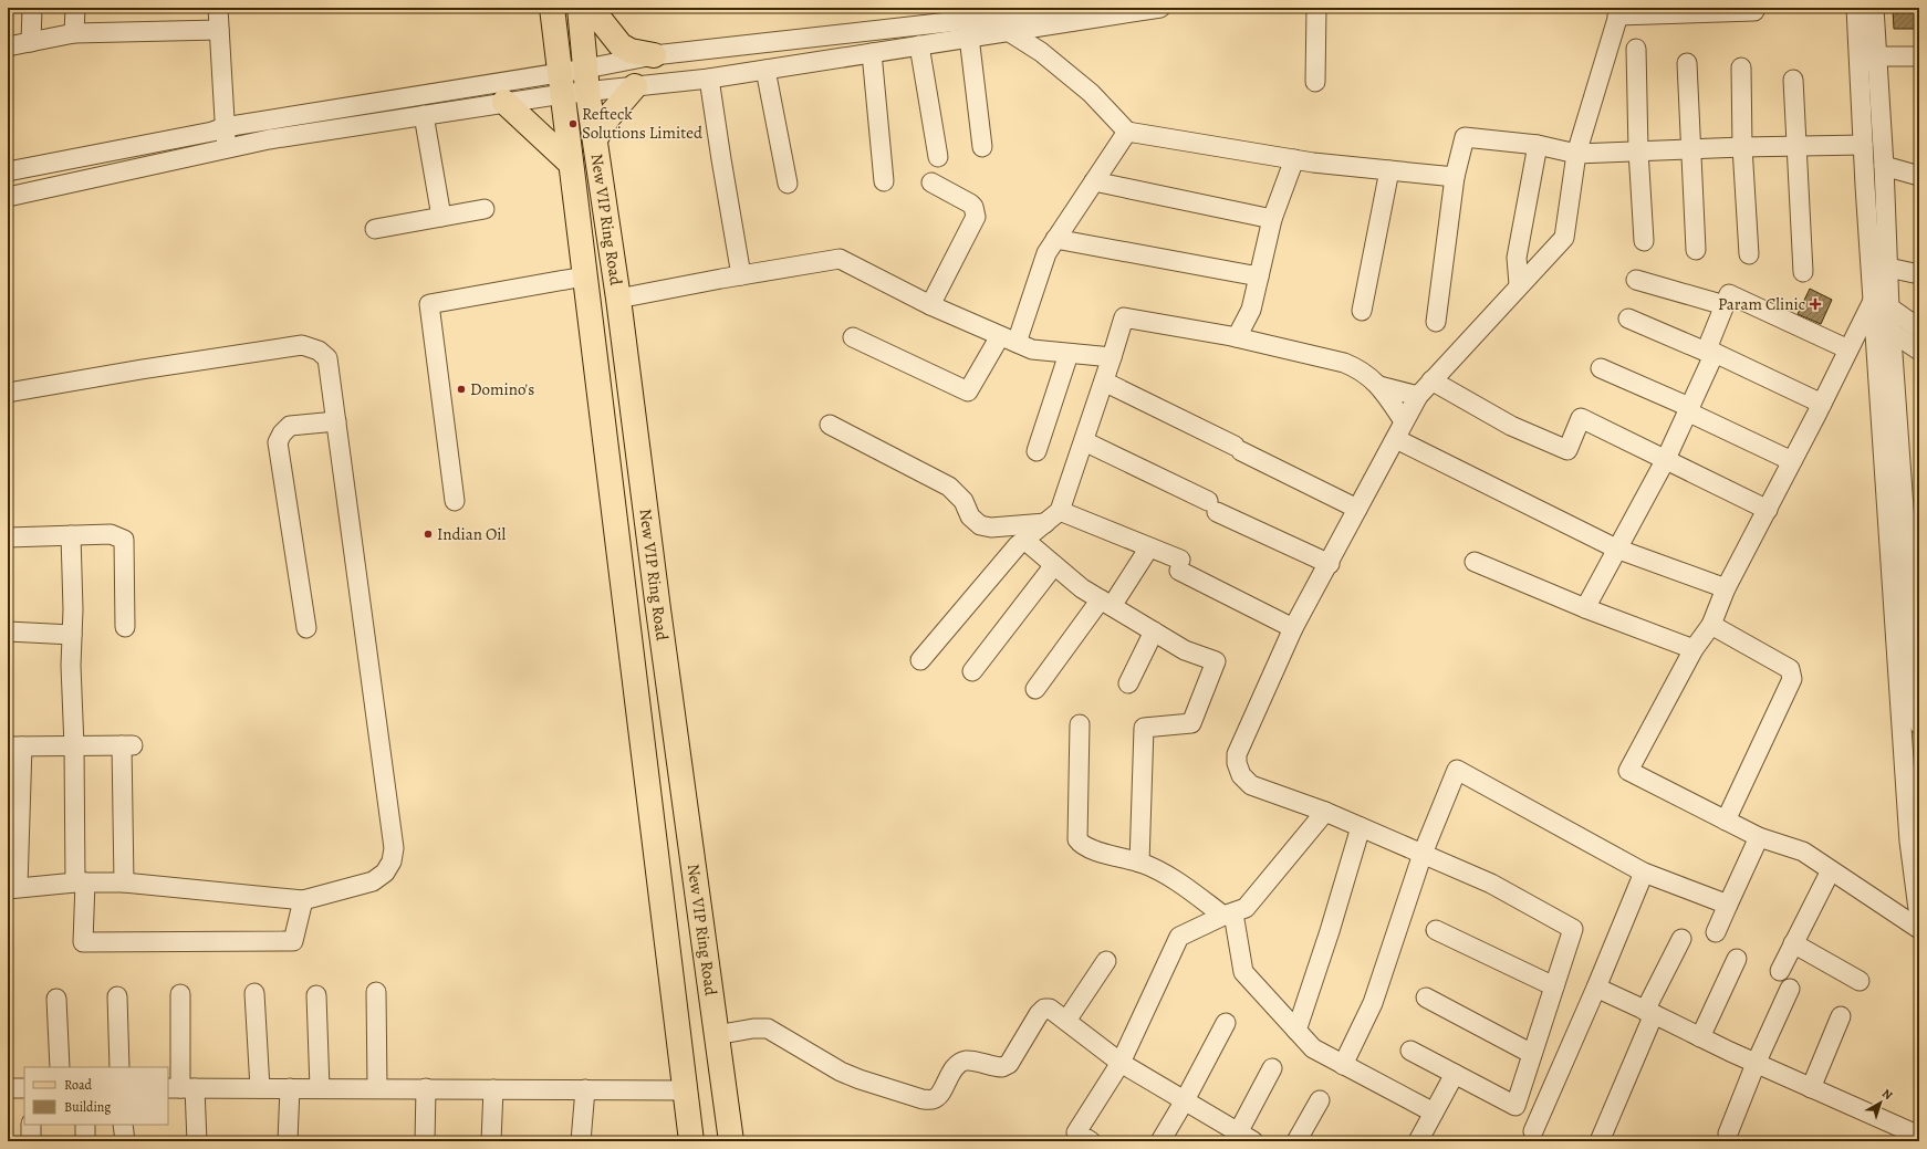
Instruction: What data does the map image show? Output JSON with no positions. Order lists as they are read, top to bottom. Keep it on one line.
{"streets":{"main road":["New VIP Ring Road"]},"places":{"other":["Refteck Solutions Limited","Domino's","Indian Oil"],"health":["Param Clinic"]},"legend":["Road","Building"],"north":"top right"}
